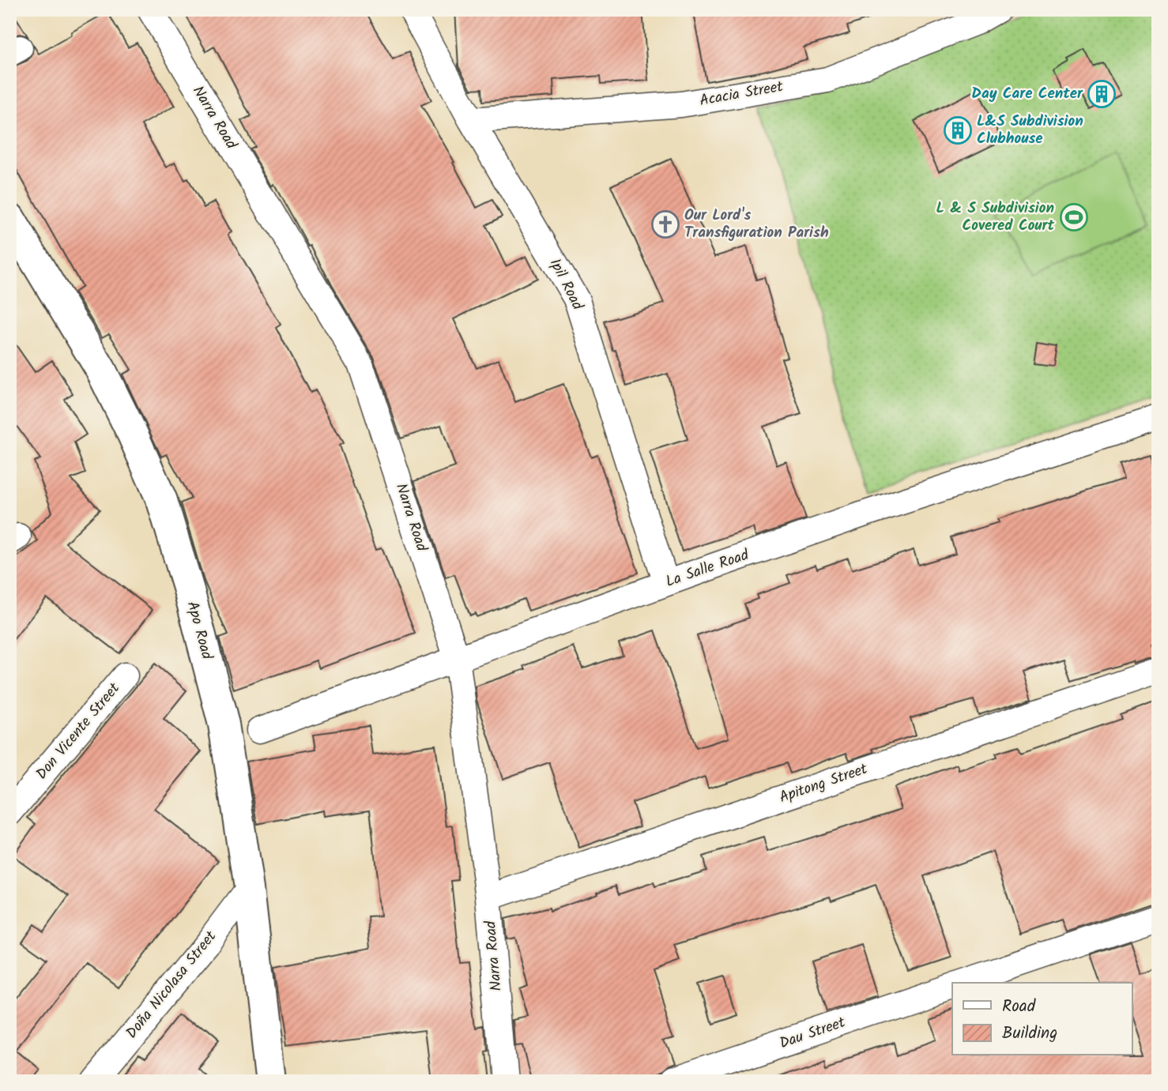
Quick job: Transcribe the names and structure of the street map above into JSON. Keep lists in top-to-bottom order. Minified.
{"streets":{"street":["Acacia Street","Narra Road","Ipil Road","La Salle Road","Apo Road","Don Vicente Street","Apitong Street","Doña Nicolasa Street","Dau Street"]},"crossings":[["Acacia Street","Ipil Road"],["Narra Road","La Salle Road"],["Narra Road","Apitong Street"],["Ipil Road","La Salle Road"],["Apo Road","Doña Nicolasa Street"]],"places":{"building":["Day Care Center","L&S Subdivision Clubhouse"],"sports":["L & S Subdivision Covered Court"],"church":["Our Lord's Transfiguration Parish"]},"legend":["Road","Building"]}
